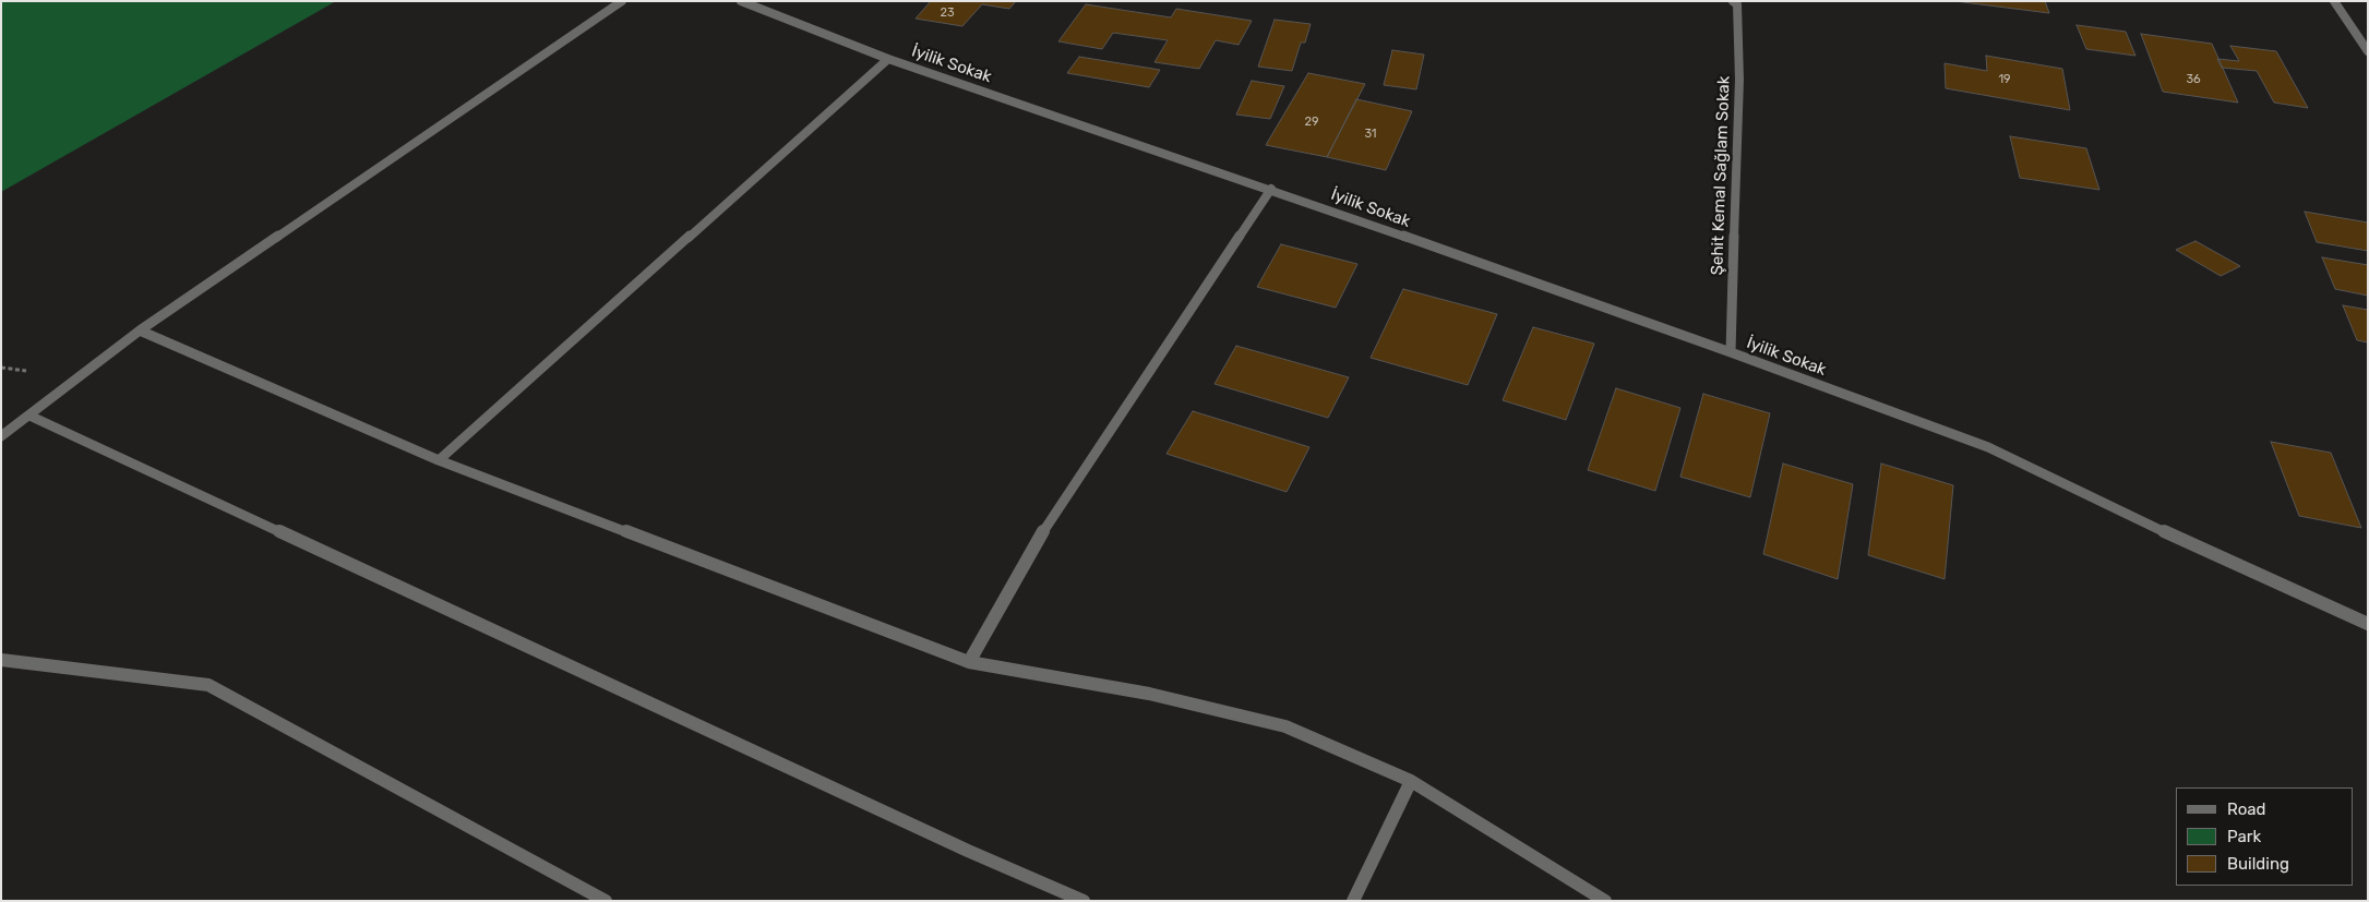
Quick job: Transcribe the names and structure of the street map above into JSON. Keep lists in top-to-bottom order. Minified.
{"streets":{"street":["İyilik Sokak","Şehit Kemal Sağlam Sokak"]},"crossings":[["İyilik Sokak","Şehit Kemal Sağlam Sokak"]],"house_numbers":["23","19","36","29","31"],"legend":["Road","Park","Building"]}
